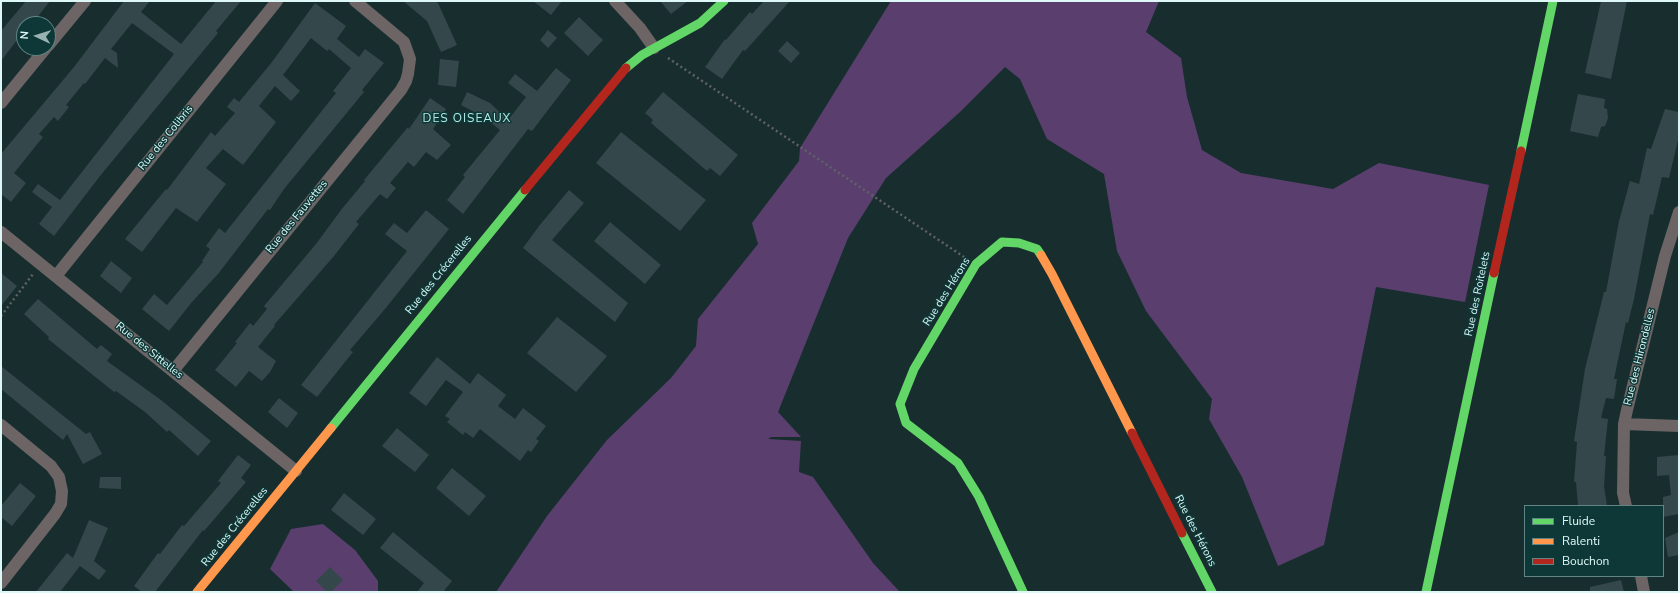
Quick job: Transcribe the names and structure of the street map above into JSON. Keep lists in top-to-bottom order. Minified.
{"streets":{"street":["Rue des Colibris","Rue des Fauvettes","Rue des Crécerelles","Rue des Hérons","Rue des Roitelets","Rue des Sittelles","Rue des Hirondelles"]},"crossings":[["Rue des Colibris","Rue des Sittelles"],["Rue des Fauvettes","Rue des Sittelles"],["Rue des Crécerelles","Rue des Sittelles"]],"districts":["DES OISEAUX"],"legend":["Fluide","Ralenti","Bouchon"],"north":"left"}
